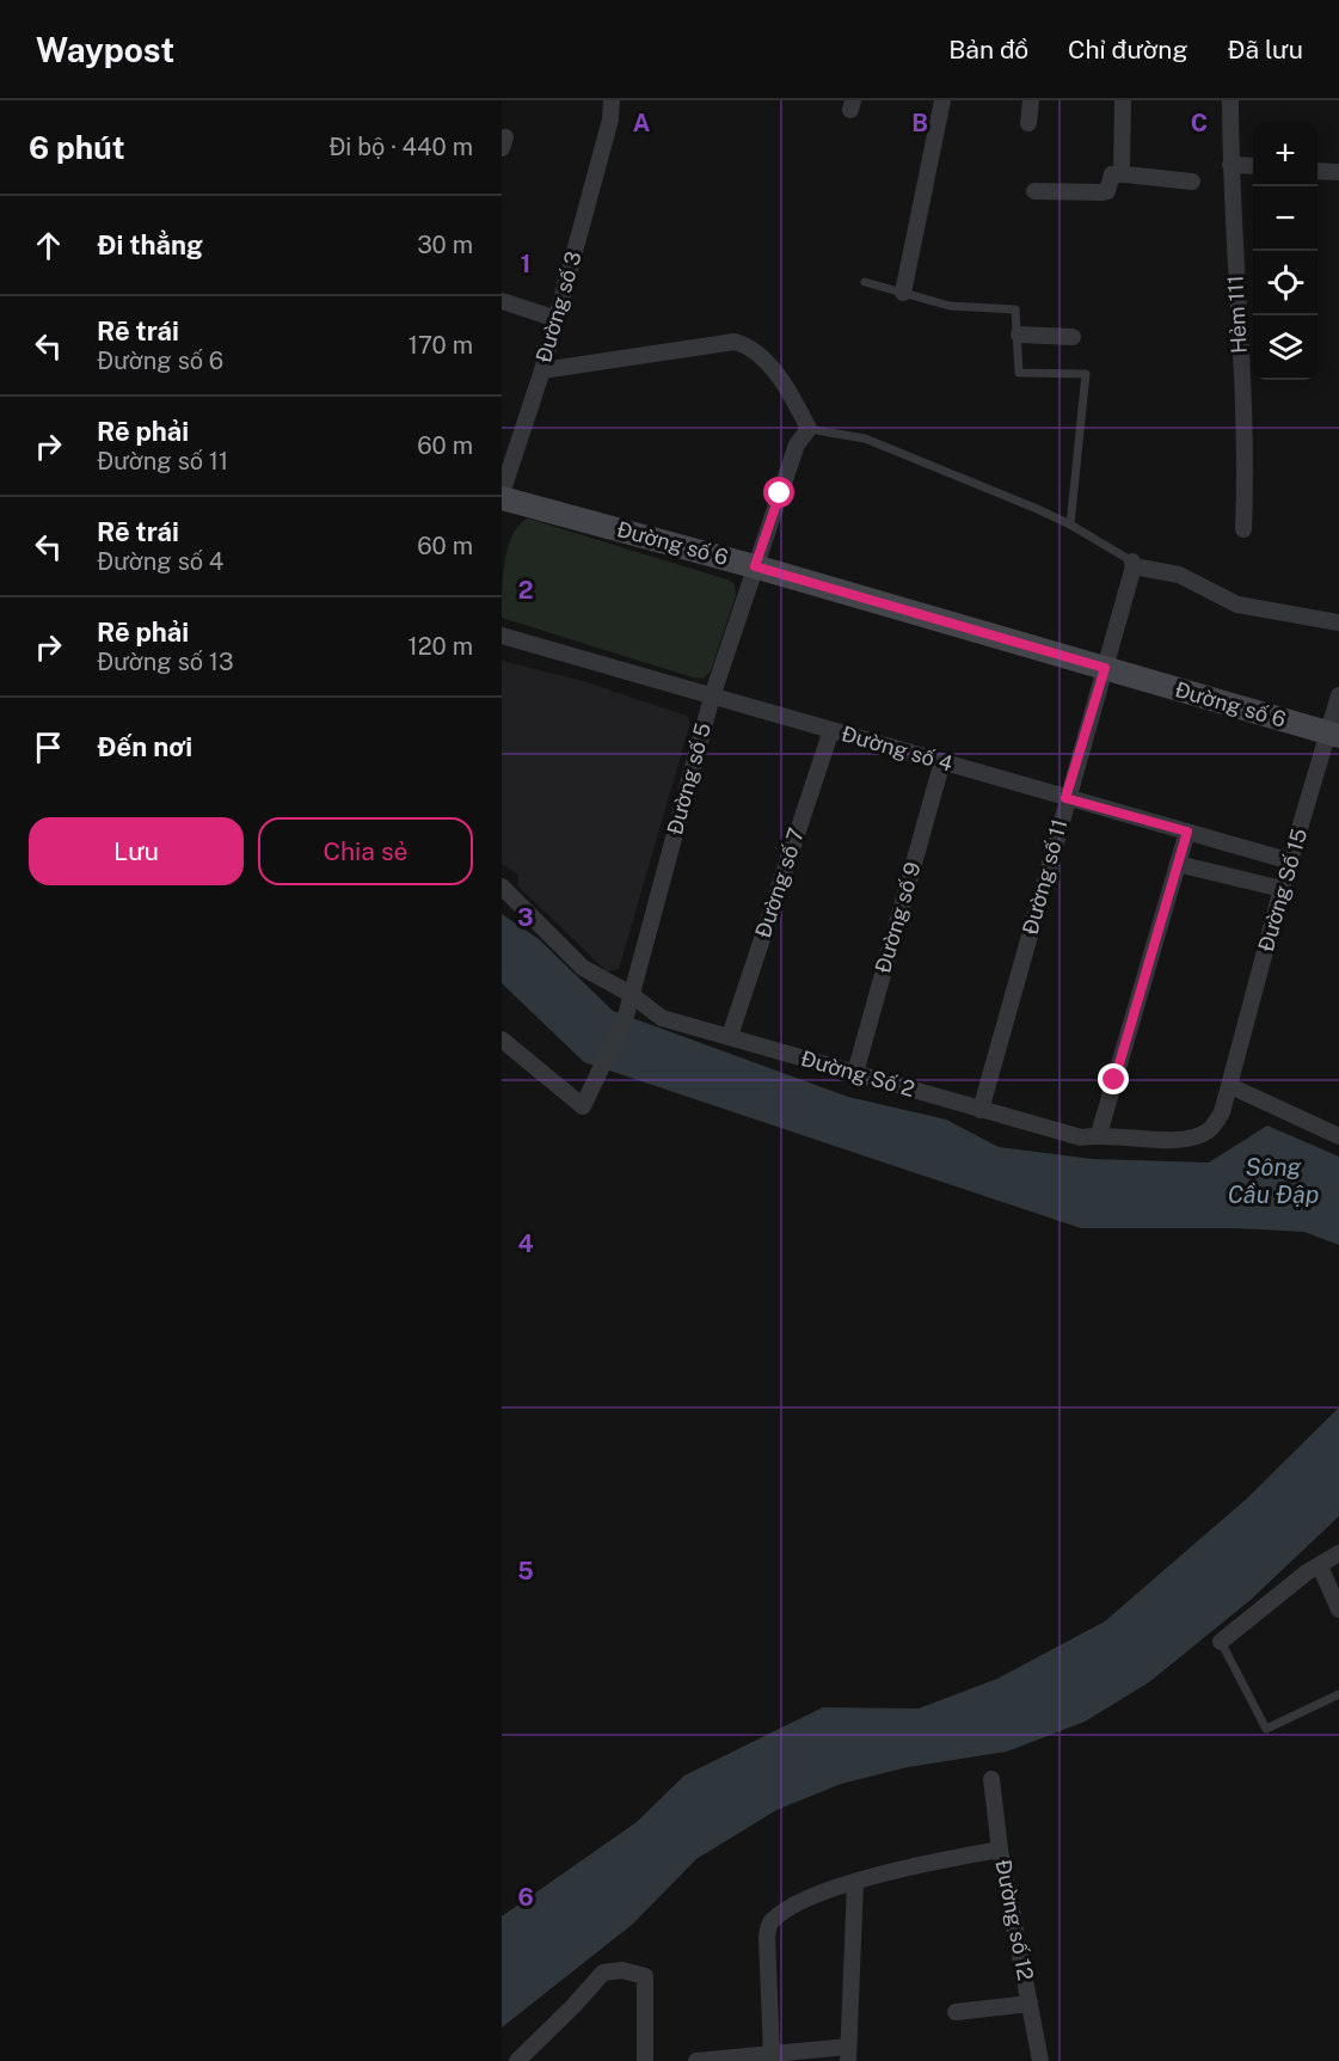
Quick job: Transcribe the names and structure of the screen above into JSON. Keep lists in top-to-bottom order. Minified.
{"streets":{"street":["Đường số 3","Hẻm 111","Đường số 6","Đường số 4","Đường số 5","Đường số 11","Đường số 7","Đường Số 15","Đường số 9","Đường Số 2","Đường số 12"]},"crossings":[["Đường số 3","Đường số 6"],["Đường số 6","Đường số 5"],["Đường số 6","Đường số 11"],["Đường số 6","Đường Số 15"],["Đường số 4","Đường số 5"],["Đường số 4","Đường số 11"],["Đường số 4","Đường số 7"],["Đường số 4","Đường Số 15"],["Đường số 4","Đường số 9"],["Đường số 5","Đường Số 2"],["Đường số 11","Đường Số 2"],["Đường số 7","Đường Số 2"],["Đường Số 15","Đường Số 2"],["Đường số 9","Đường Số 2"]],"water":["Sông Cầu Đập"],"page":{"header":"Waypost","nav":["Bản đồ","Chỉ đường","Đã lưu"],"heading":["6 phút","Đi bộ · 440 m"],"map_buttons":["+","−"],"list":[["Đi thẳng","30 m"],["Rẽ trái","Đường số 6","170 m"],["Rẽ phải","Đường số 11","60 m"],["Rẽ trái","Đường số 4","60 m"],["Rẽ phải","Đường số 13","120 m"],"Đến nơi"],"buttons":["Lưu","Chia sẻ"]},"grid":{"columns":["A","B","C"],"rows":["1","2","3","4","5","6"]}}
